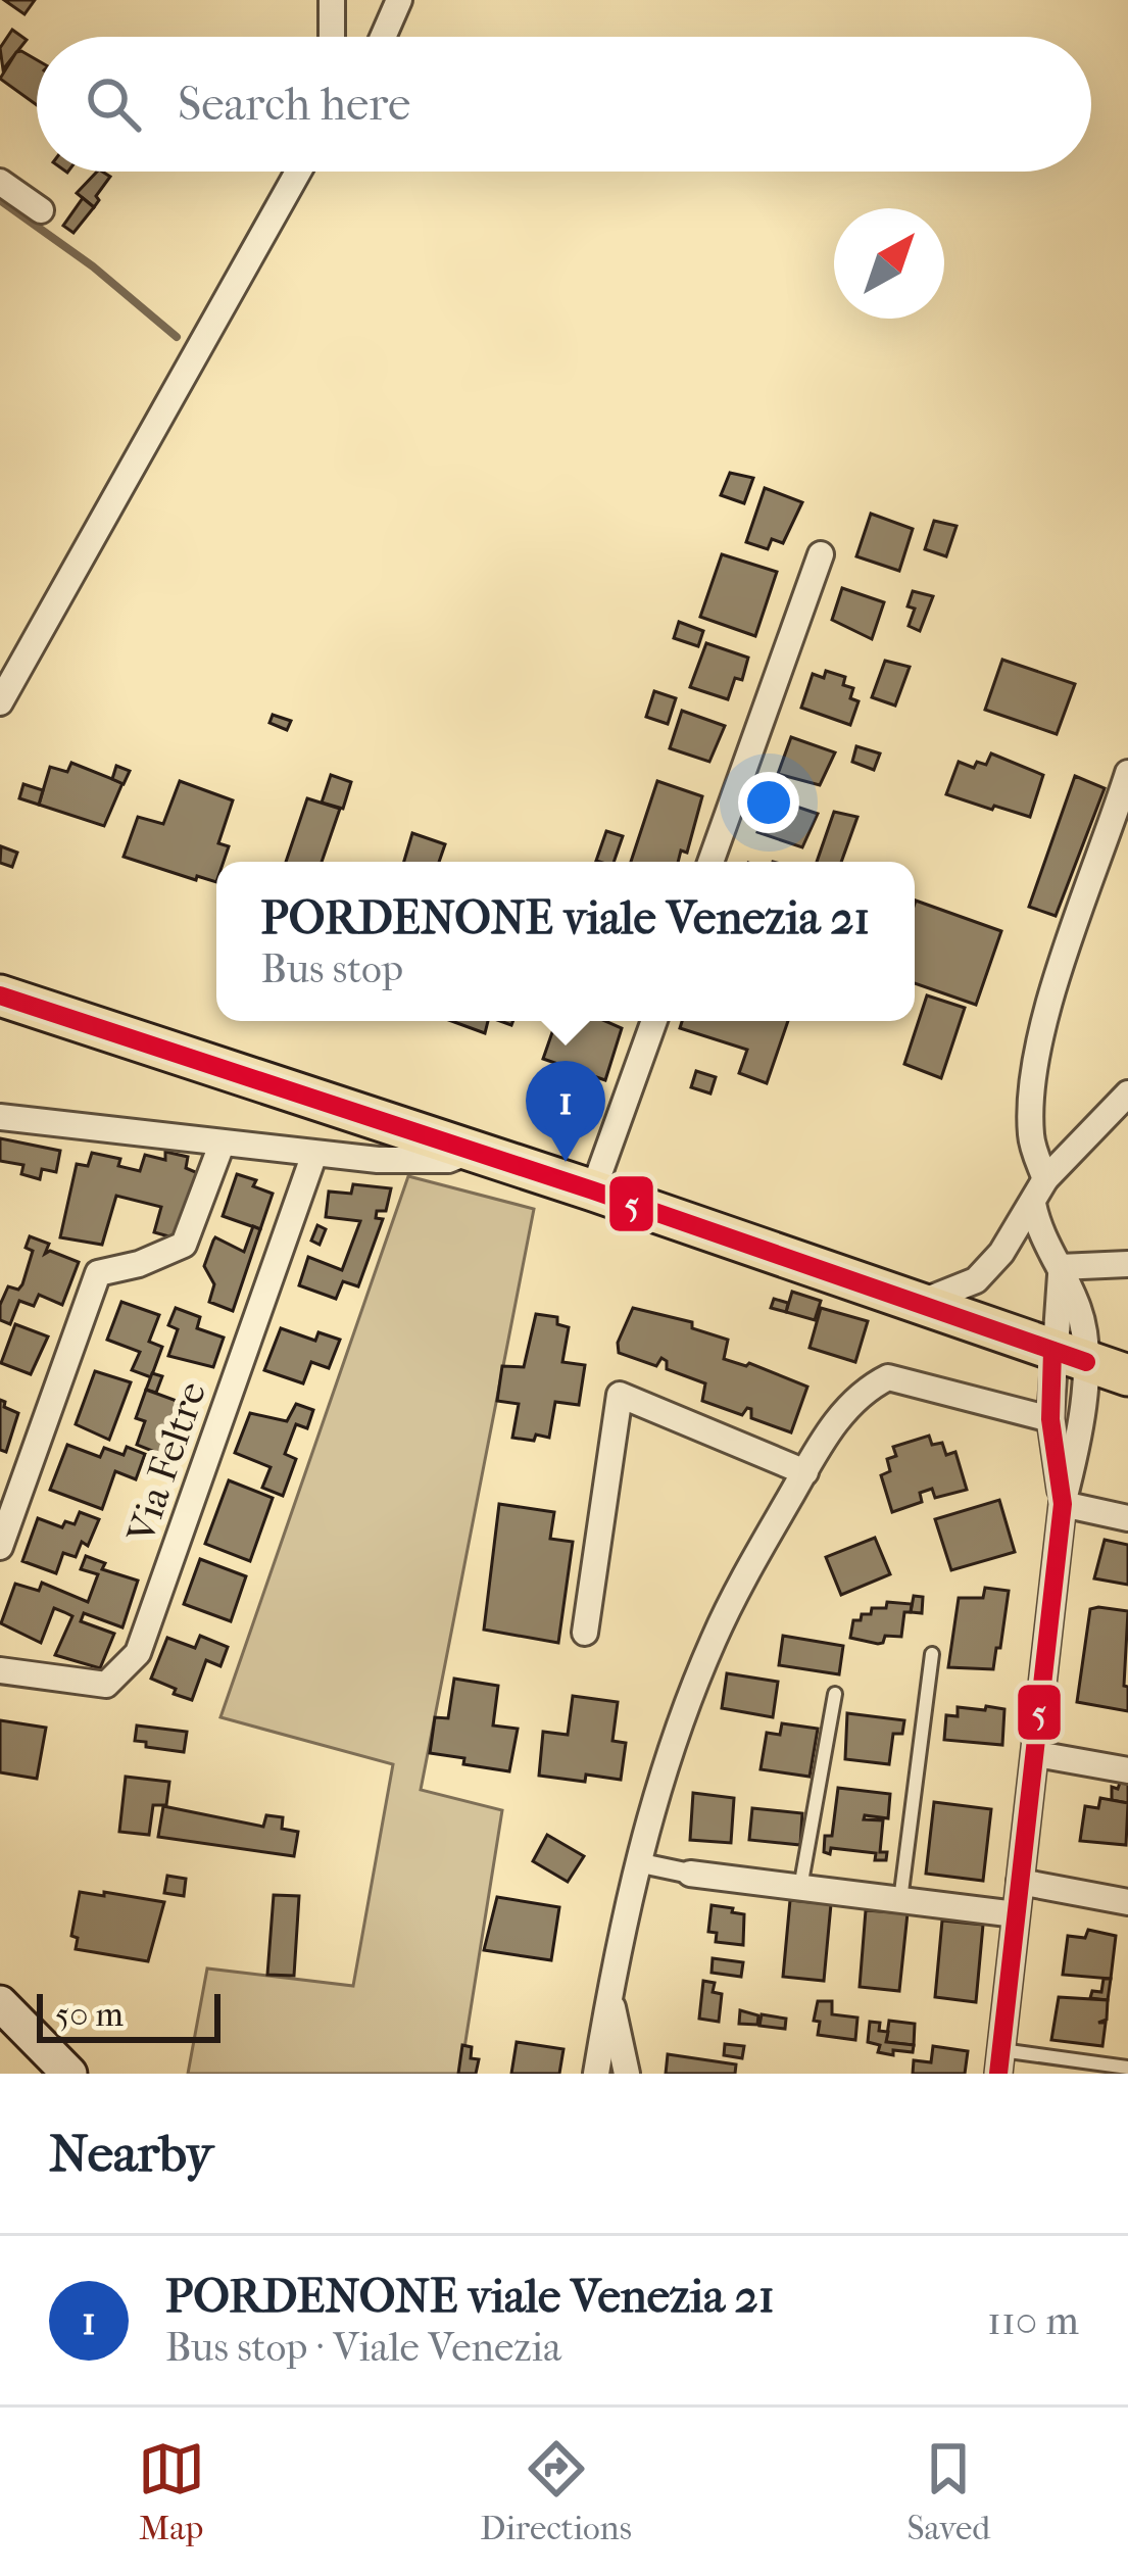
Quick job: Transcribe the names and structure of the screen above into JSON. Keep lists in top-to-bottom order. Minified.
{"streets":{"street":["Via Feltre"]},"lines":["transit line 5"],"scale_bar":"50 m","north":"top right","page":{"search":"Search here","popup":["PORDENONE viale Venezia 21","Bus stop"],"pins":"1","scale":"50 m","heading":"Nearby","list":[{"mark":"1","name":"PORDENONE viale Venezia 21","note":"Bus stop · Viale Venezia","value":"110 m"}],"nav":["Map","Directions","Saved"]}}
